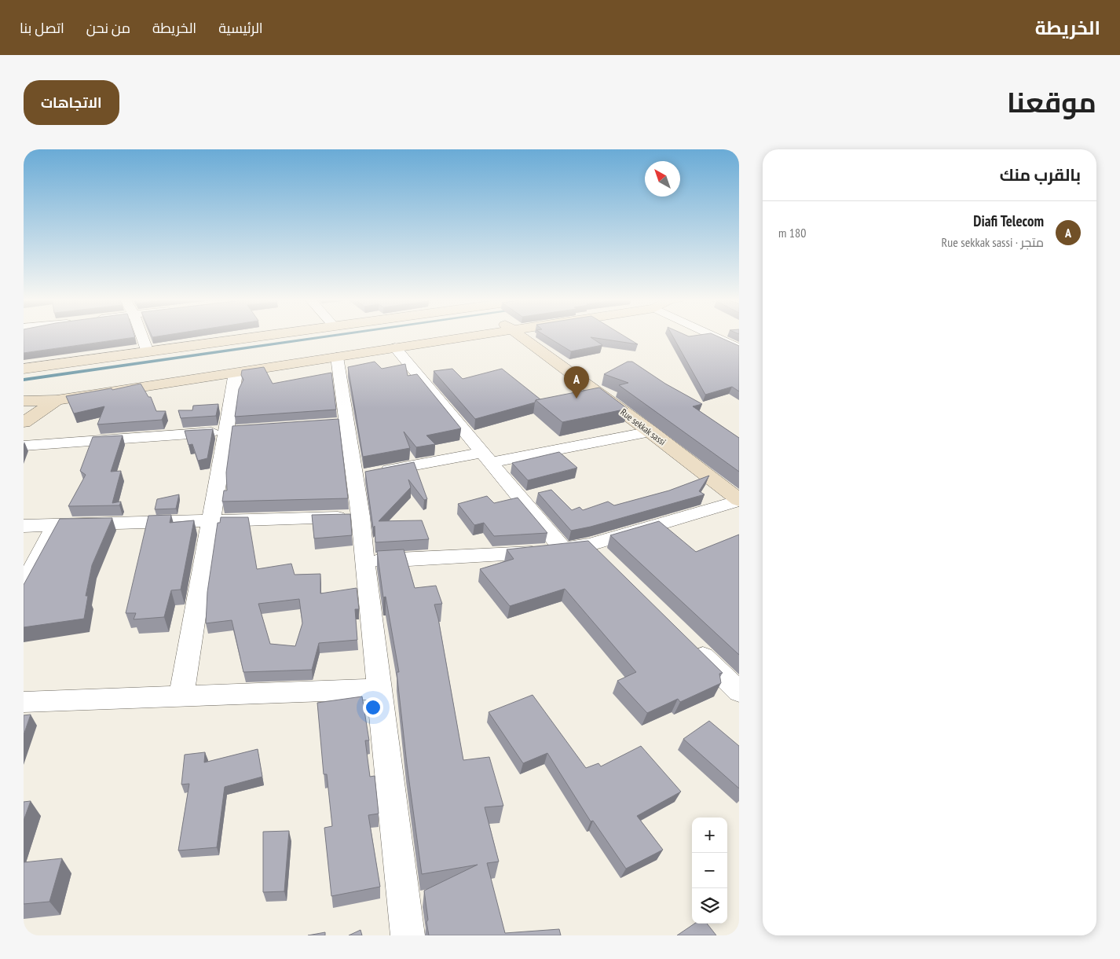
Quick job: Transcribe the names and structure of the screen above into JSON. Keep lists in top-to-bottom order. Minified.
{"streets":{"street":["Rue sekkak sassi"]},"north":"top left","page":{"header":"الخريطة","nav":["الرئيسية","الخريطة","من نحن","اتصل بنا"],"title":"موقعنا","buttons":"الاتجاهات","heading":"بالقرب منك","list":[{"mark":"A","name":"Diafi Telecom","note":"متجر · Rue sekkak sassi","value":"180 m"}],"pins":"A","map_buttons":["+","−"]}}
